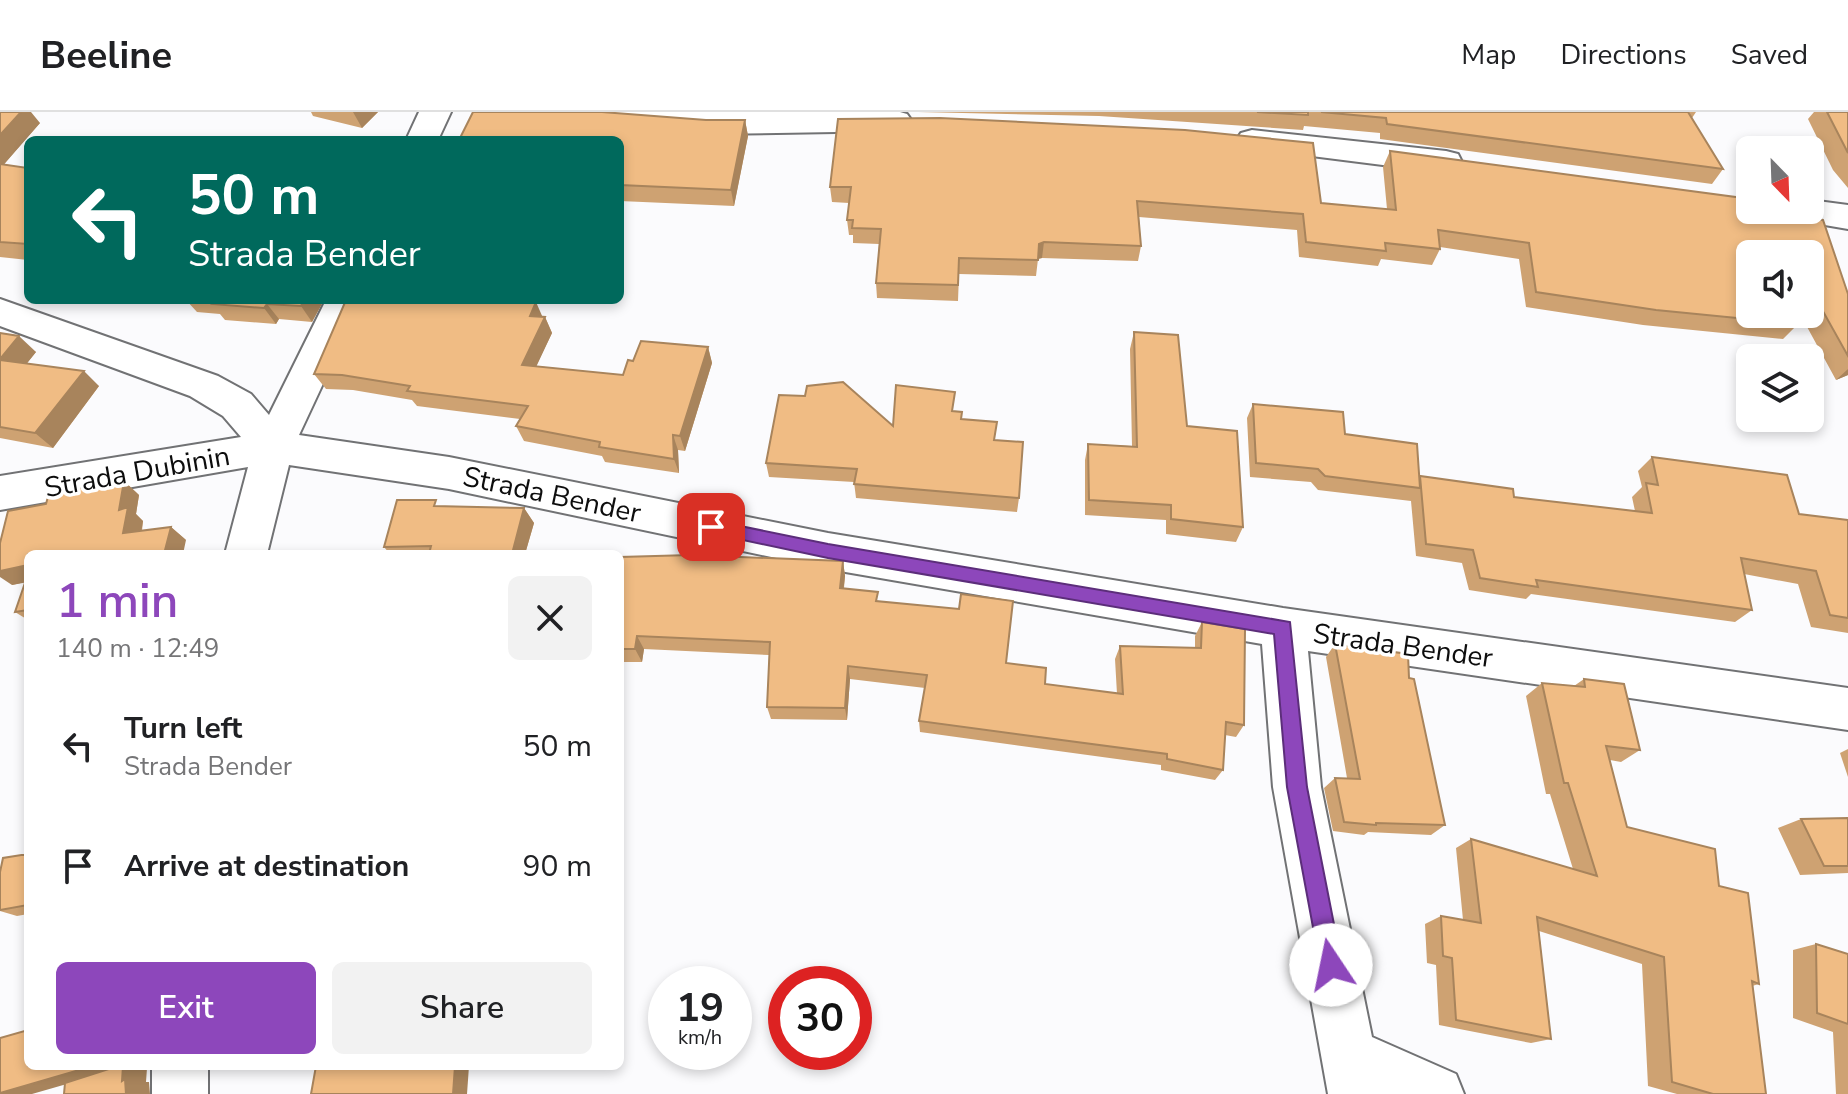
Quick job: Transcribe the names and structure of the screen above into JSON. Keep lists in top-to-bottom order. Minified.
{"streets":{"street":["Strada Dubinin","Strada Bender"]},"crossings":[["Strada Dubinin","Strada Bender"]],"north":"bottom right","page":{"header":"Beeline","nav":["Map","Directions","Saved"],"turn":["50 m","Strada Bender"],"heading":["1 min","140 m · 12:49"],"list":[{"name":"Turn left","note":"Strada Bender","value":"50 m"},{"name":"Arrive at destination","value":"90 m"}],"buttons":["Exit","Share"],"speed":"19 km/h","limit":"30"}}
